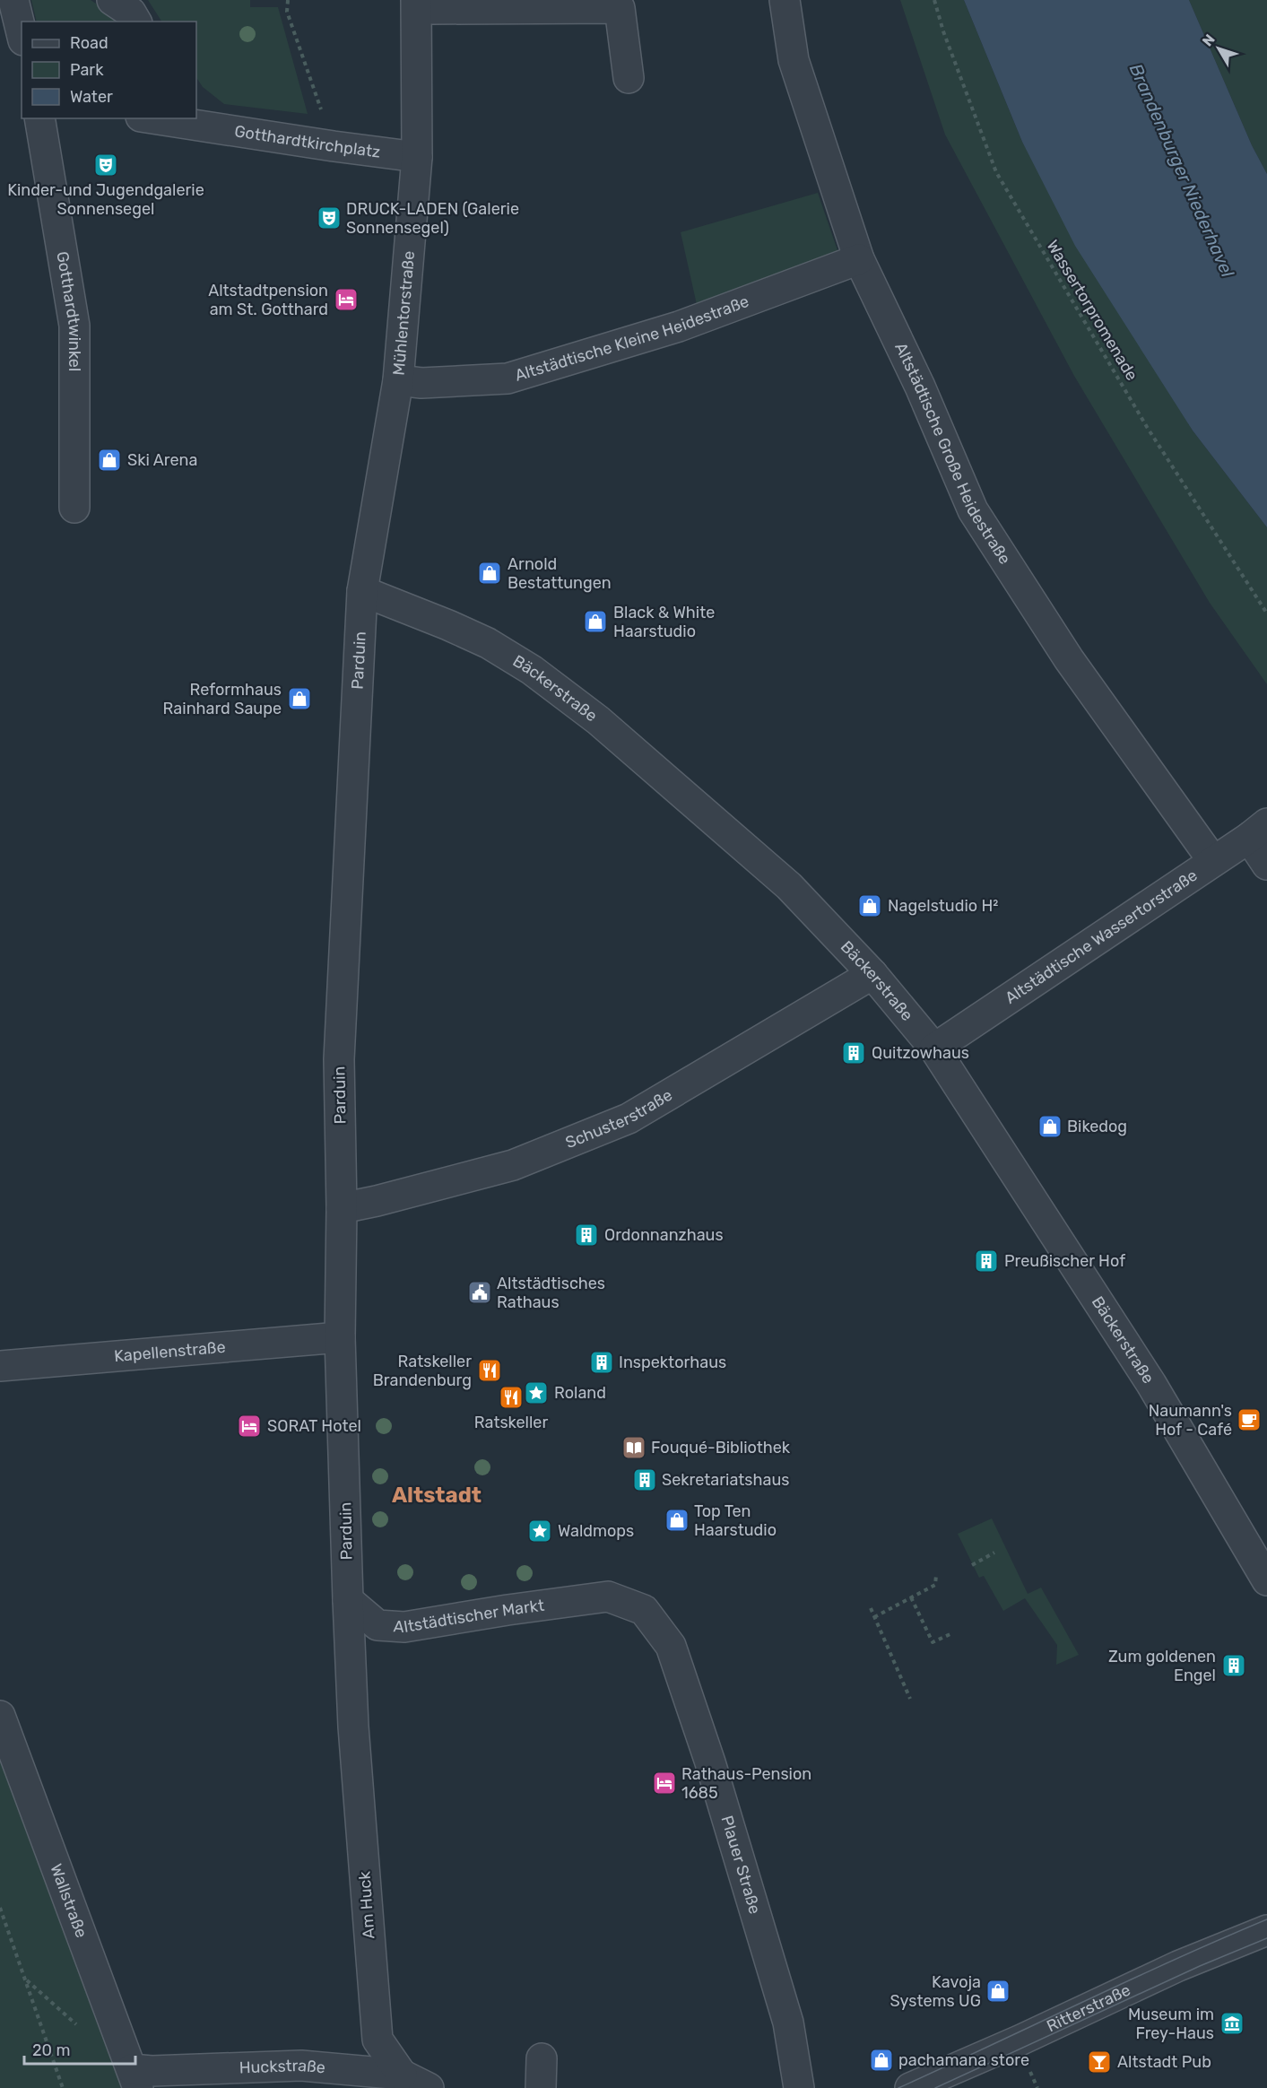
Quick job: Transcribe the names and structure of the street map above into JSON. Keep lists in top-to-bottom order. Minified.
{"streets":{"street":["Gotthardtkirchplatz","Gotthardtwinkel","Mühlentorstraße","Altstädtische Kleine Heidestraße","Altstädtische Große Heidestraße","Parduin","Bäckerstraße","Altstädtische Wassertorstraße","Schusterstraße","Kapellenstraße","Altstädtischer Markt","Plauer Straße","Wallstraße","Am Huck","Ritterstraße","Huckstraße"],"path":["Wassertorpromenade"]},"crossings":[["Gotthardtkirchplatz","Mühlentorstraße"],["Mühlentorstraße","Altstädtische Kleine Heidestraße"],["Mühlentorstraße","Parduin"],["Mühlentorstraße","Bäckerstraße"],["Altstädtische Kleine Heidestraße","Altstädtische Große Heidestraße"],["Altstädtische Große Heidestraße","Altstädtische Wassertorstraße"],["Parduin","Bäckerstraße"],["Parduin","Schusterstraße"],["Parduin","Kapellenstraße"],["Parduin","Altstädtischer Markt"],["Parduin","Am Huck"],["Bäckerstraße","Altstädtische Wassertorstraße"],["Bäckerstraße","Schusterstraße"],["Altstädtischer Markt","Plauer Straße"],["Altstädtischer Markt","Am Huck"],["Wallstraße","Huckstraße"],["Am Huck","Huckstraße"]],"districts":["Altstadt"],"water":["Brandenburger Niederhavel"],"places":{"theatre":["Kinder-und Jugendgalerie Sonnensegel","DRUCK-LADEN (Galerie Sonnensegel)"],"hotel":["Altstadtpension am St. Gotthard","SORAT Hotel","Rathaus-Pension 1685"],"shop":["Ski Arena","Arnold Bestattungen","Black & White Haarstudio","Reformhaus Rainhard Saupe","Nagelstudio H²","Bikedog","Top Ten Haarstudio","Kavoja Systems UG","pachamana store"],"building":["Quitzowhaus","Ordonnanzhaus","Preußischer Hof","Inspektorhaus","Sekretariatshaus","Zum goldenen Engel"],"public building":["Altstädtisches Rathaus"],"restaurant":["Ratskeller Brandenburg","Ratskeller"],"place":["Roland","Waldmops"],"cafe":["Naumann's Hof - Café"],"library":["Fouqué-Bibliothek"],"museum":["Museum im Frey-Haus"],"bar":["Altstadt Pub"]},"legend":["Road","Park","Water"],"scale_bar":"20 m","north":"top left"}
